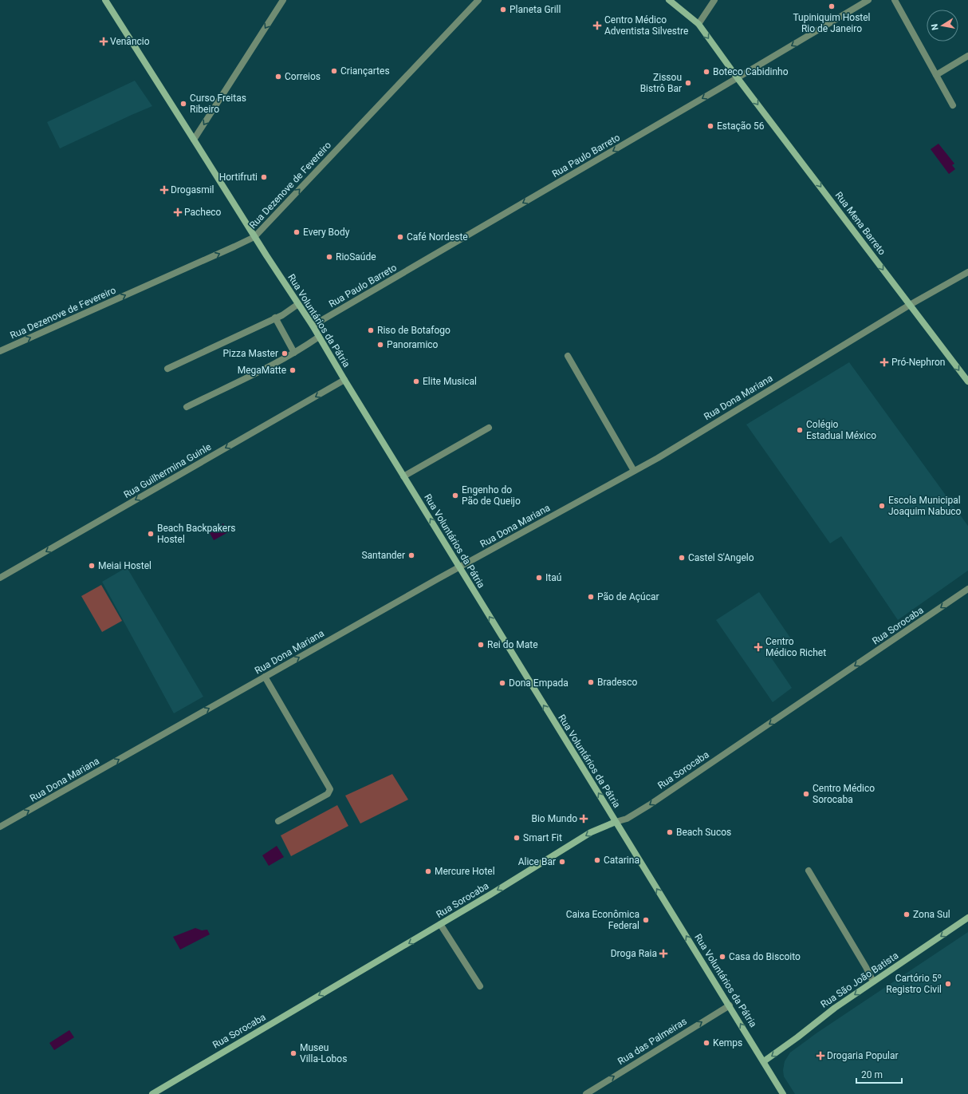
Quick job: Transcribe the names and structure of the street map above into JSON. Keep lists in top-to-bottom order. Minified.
{"streets":{"main road":["Rua Mena Barreto","Rua Voluntários da Pátria","Rua Sorocaba","Rua São João Batista"],"street":["Rua Paulo Barreto","Rua Dezenove de Fevereiro","Rua Dona Mariana","Rua Guilhermina Guinle","Rua das Palmeiras"]},"crossings":[["Rua Paulo Barreto","Rua Mena Barreto"],["Rua Paulo Barreto","Rua Voluntários da Pátria"],["Rua Dezenove de Fevereiro","Rua Voluntários da Pátria"],["Rua Mena Barreto","Rua Dona Mariana"],["Rua Voluntários da Pátria","Rua Dona Mariana"],["Rua Voluntários da Pátria","Rua Guilhermina Guinle"],["Rua Voluntários da Pátria","Rua Sorocaba"],["Rua Voluntários da Pátria","Rua São João Batista"],["Rua Voluntários da Pátria","Rua das Palmeiras"]],"one_way":["Rua Paulo Barreto","Rua Dezenove de Fevereiro","Rua Mena Barreto","Rua Voluntários da Pátria","Rua Dona Mariana","Rua Sorocaba","Rua São João Batista","Rua das Palmeiras"],"places":{"other":["Tupiniquim Hostel Rio de Janeiro","Planeta Grill","Criançartes","Boteco Cabidinho","Correios","Zissou Bistrô Bar","Curso Freitas Ribeiro","Estação 56","Hortifruti","Every Body","Café Nordeste","RioSaúde","Riso de Botafogo","Panoramico","Pizza Master","MegaMatte","Elite Musical","Colégio Estadual México","Engenho do Pão de Queijo","Escola Municipal Joaquim Nabuco","Beach Backpakers Hostel","Santander","Castel S'Angelo","Meiai Hostel","Itaú","Pão de Açúcar","Rei do Mate","Bradesco","Dona Empada","Centro Médico Sorocaba","Beach Sucos","Smart Fit","Catarina","Alice Bar","Mercure Hotel","Zona Sul","Caixa Econômica Federal","Casa do Biscoito","Cartório 5º Registro Civil","Kemps","Museu Villa-Lobos"],"health":["Centro Médico Adventista Silvestre","Venâncio","Drogasmil","Pacheco","Pró-Nephron","Centro Médico Richet","Bio Mundo","Droga Raia","Drogaria Popular"]},"scale_bar":"20 m","north":"left"}
